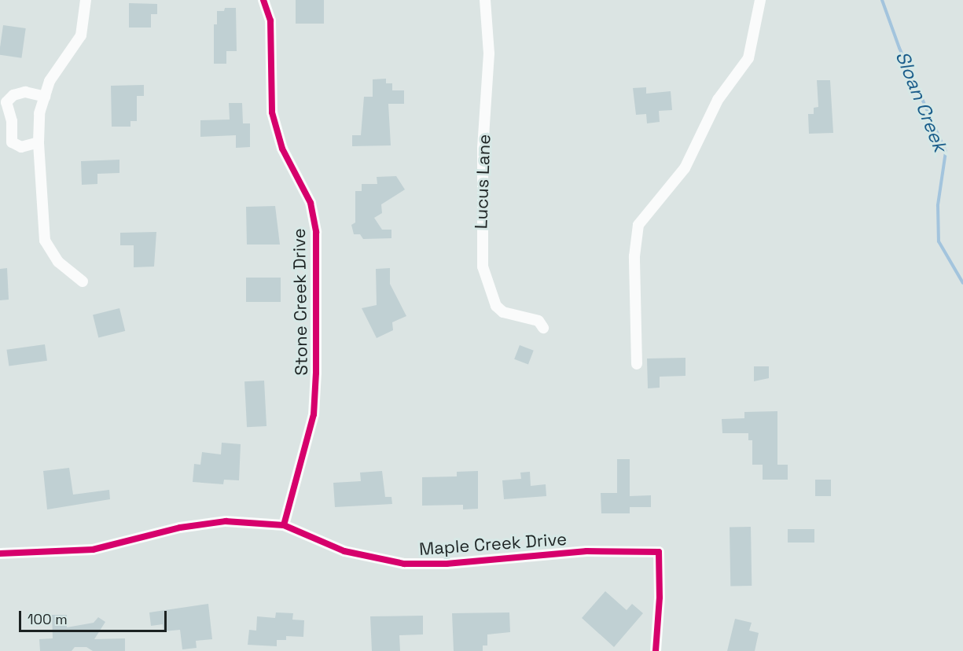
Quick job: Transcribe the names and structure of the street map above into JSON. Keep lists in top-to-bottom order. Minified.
{"streets":{"street":["Lucus Lane","Stone Creek Drive","Maple Creek Drive"]},"crossings":[["Stone Creek Drive","Maple Creek Drive"]],"water":["Sloan Creek"],"scale_bar":"100 m"}
